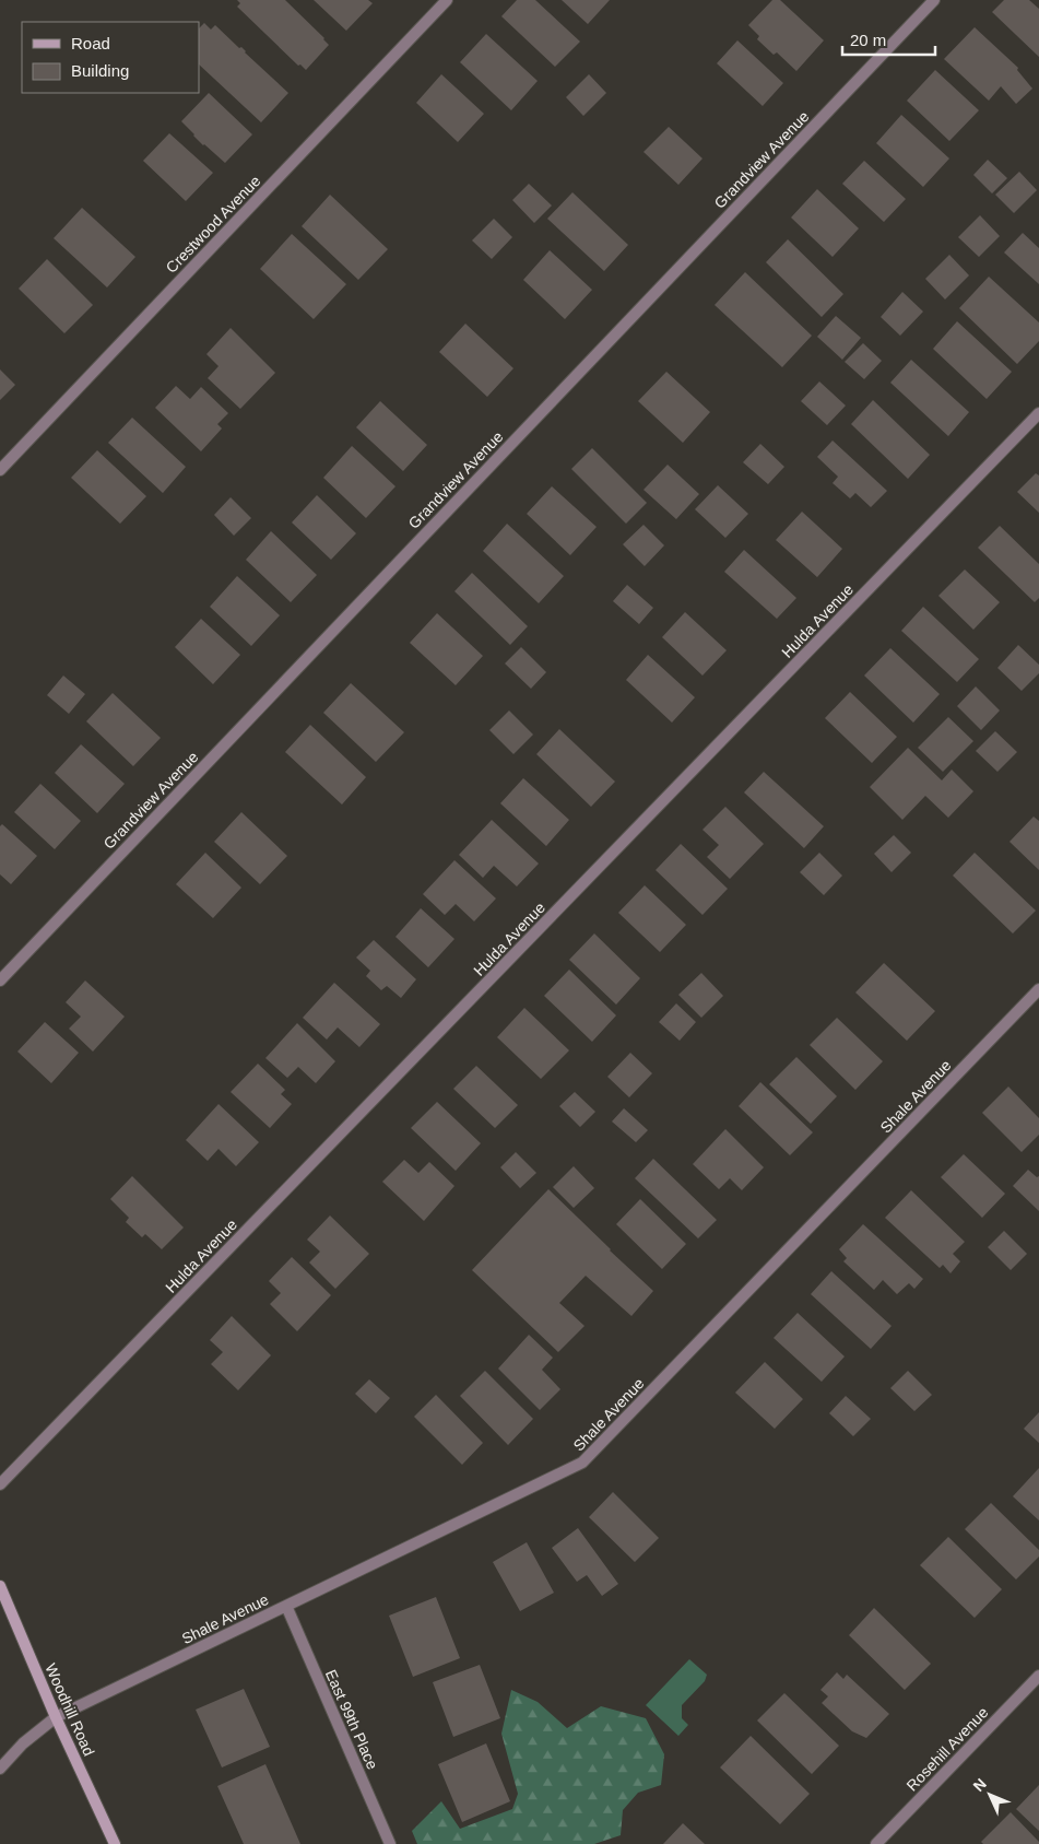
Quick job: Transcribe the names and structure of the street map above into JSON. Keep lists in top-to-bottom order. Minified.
{"streets":{"street":["Grandview Avenue","Crestwood Avenue","Hulda Avenue","Shale Avenue","Woodhill Road","East 99th Place","Rosehill Avenue"]},"crossings":[["Shale Avenue","Woodhill Road"],["Shale Avenue","East 99th Place"]],"legend":["Road","Building"],"scale_bar":"20 m","north":"top left"}
